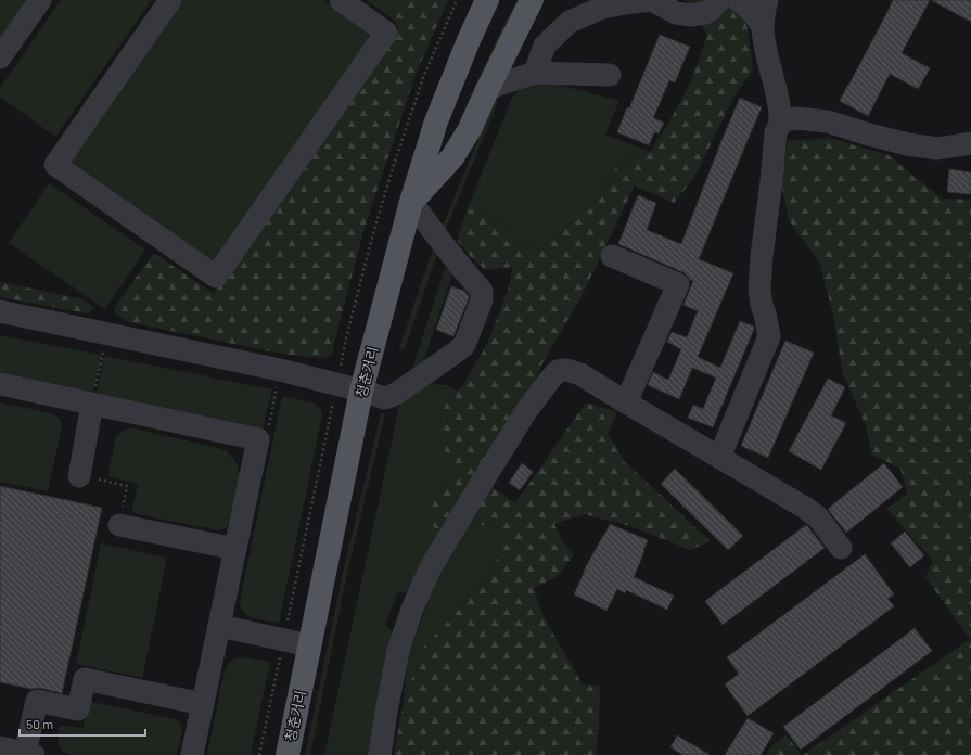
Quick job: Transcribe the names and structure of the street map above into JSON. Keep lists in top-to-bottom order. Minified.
{"streets":{"main road":["청춘거리"]},"scale_bar":"50 m"}
